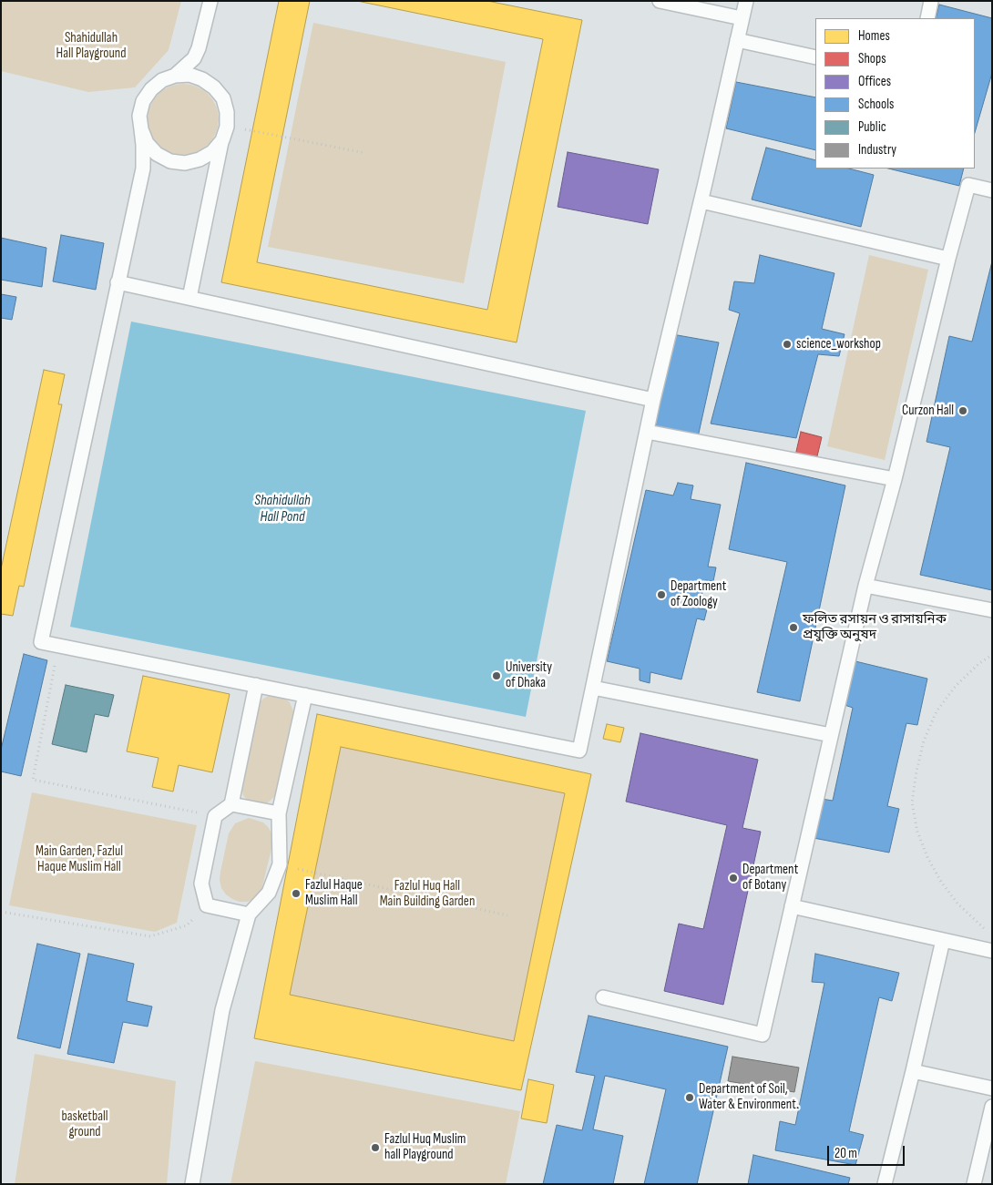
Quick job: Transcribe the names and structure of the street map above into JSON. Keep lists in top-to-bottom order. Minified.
{"water":["Shahidullah Hall Pond"],"parks":["Shahidullah Hall Playground","Main Garden, Fazlul Haque Muslim Hall","Fazlul Huq Hall Main Building Garden","basketball ground"],"places":["science_workshop","Curzon Hall","Department of Zoology","ফলিত রসায়ন ও রাসায়নিক প্রযুক্তি অনুষদ","University of Dhaka","Department of Botany","Fazlul Haque Muslim Hall","Department of Soil, Water & Environment.","Fazlul Huq Muslim hall Playground"],"legend":["Homes","Shops","Offices","Schools","Public","Industry"],"scale_bar":"20 m"}
